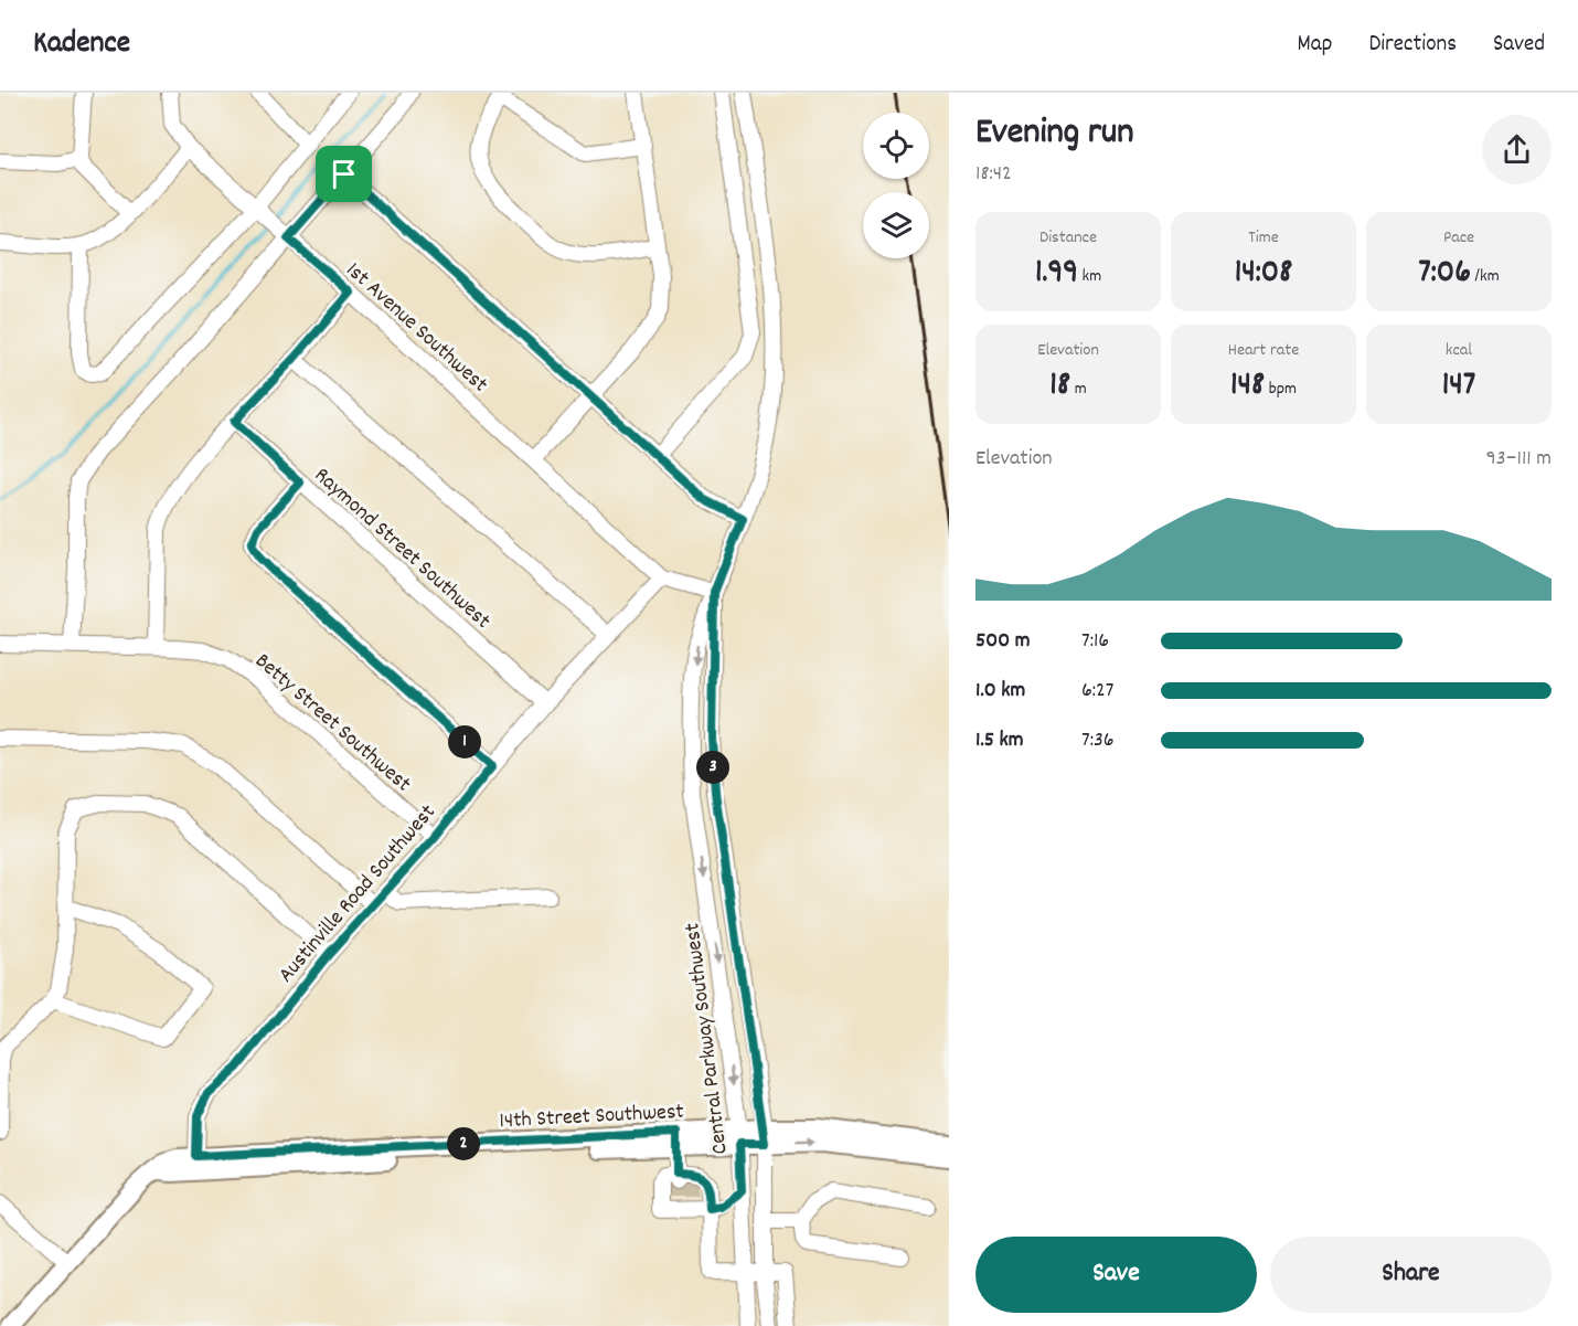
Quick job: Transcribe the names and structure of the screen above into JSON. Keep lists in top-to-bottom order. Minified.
{"streets":{"main road":["14th Street Southwest"],"street":["1st Avenue Southwest","Raymond Street Southwest","Betty Street Southwest","Austinville Road Southwest","Central Parkway Southwest"]},"crossings":[["1st Avenue Southwest","Austinville Road Southwest"],["Raymond Street Southwest","Austinville Road Southwest"],["Betty Street Southwest","Austinville Road Southwest"],["Austinville Road Southwest","14th Street Southwest"],["Central Parkway Southwest","14th Street Southwest"]],"page":{"header":"Kadence","nav":["Map","Directions","Saved"],"heading":["Evening run","18:42"],"stats":[["Distance","1.99 km"],["Time","14:08"],["Pace","7:06 /km"],["Elevation","18 m"],["Heart rate","148 bpm"],["kcal","147"]],"chart":["Elevation","93–111 m"],"list":[{"name":"500 m","note":"7:16"},{"name":"1.0 km","note":"6:27"},{"name":"1.5 km","note":"7:36"}],"pins":["1","3","2"],"buttons":["Save","Share"]}}
